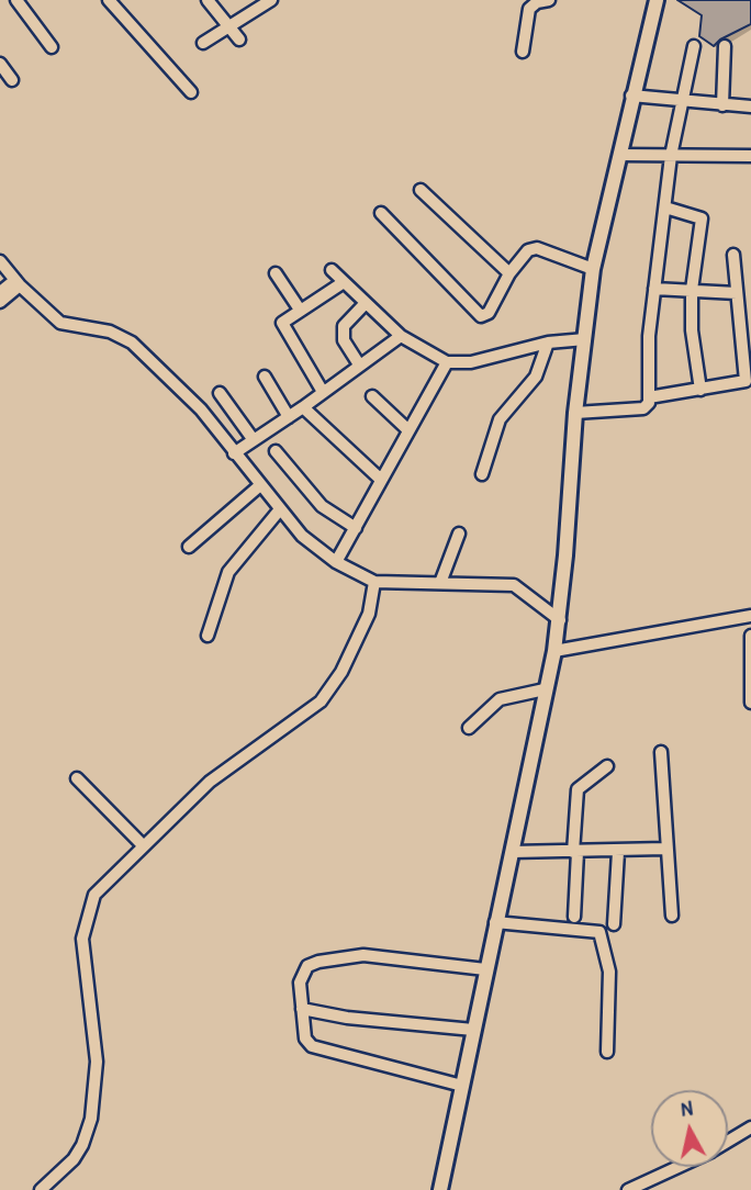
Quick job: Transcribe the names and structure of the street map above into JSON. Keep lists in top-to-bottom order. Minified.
{"north":"top"}
